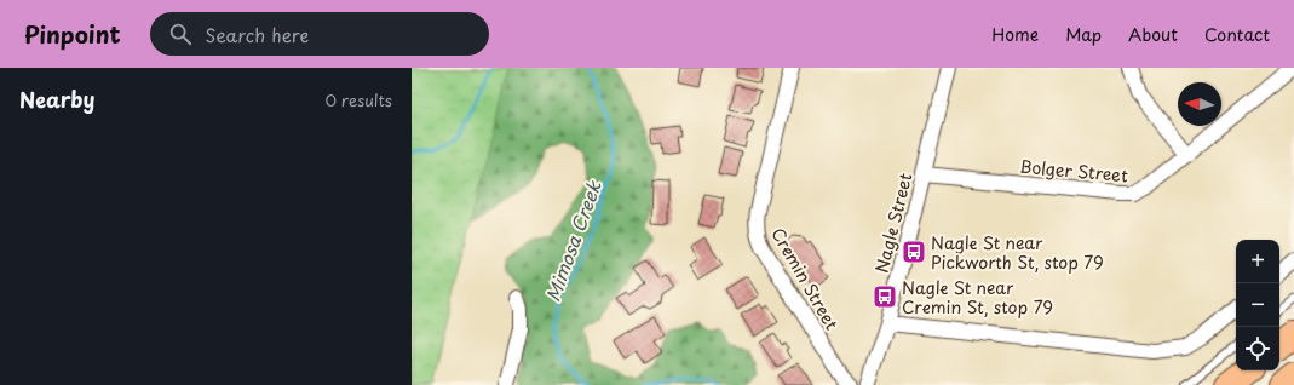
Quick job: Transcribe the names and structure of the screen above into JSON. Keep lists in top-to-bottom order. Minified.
{"streets":{"street":["Bolger Street","Nagle Street","Cremin Street"]},"crossings":[["Bolger Street","Nagle Street"]],"water":["Mimosa Creek"],"places":{"bus stop":["Nagle St near Pickworth St, stop 79","Nagle St near Cremin St, stop 79"]},"north":"left","page":{"header":"Pinpoint","search":"Search here","nav":["Home","Map","About","Contact"],"heading":["Nearby","0 results"],"map_buttons":["+","−"]}}
